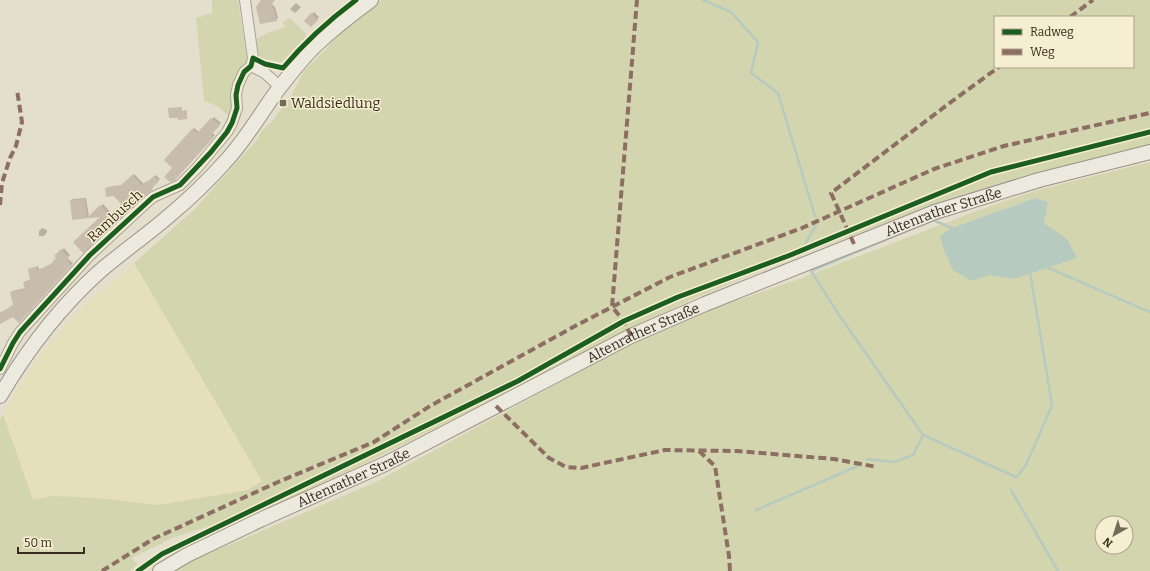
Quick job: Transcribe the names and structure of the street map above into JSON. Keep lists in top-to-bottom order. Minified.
{"streets":{"street":["Altenrather Straße","Rambusch"]},"places":{"transit":["Waldsiedlung"]},"legend":["Radweg","Weg"],"scale_bar":"50 m","north":"bottom left"}
